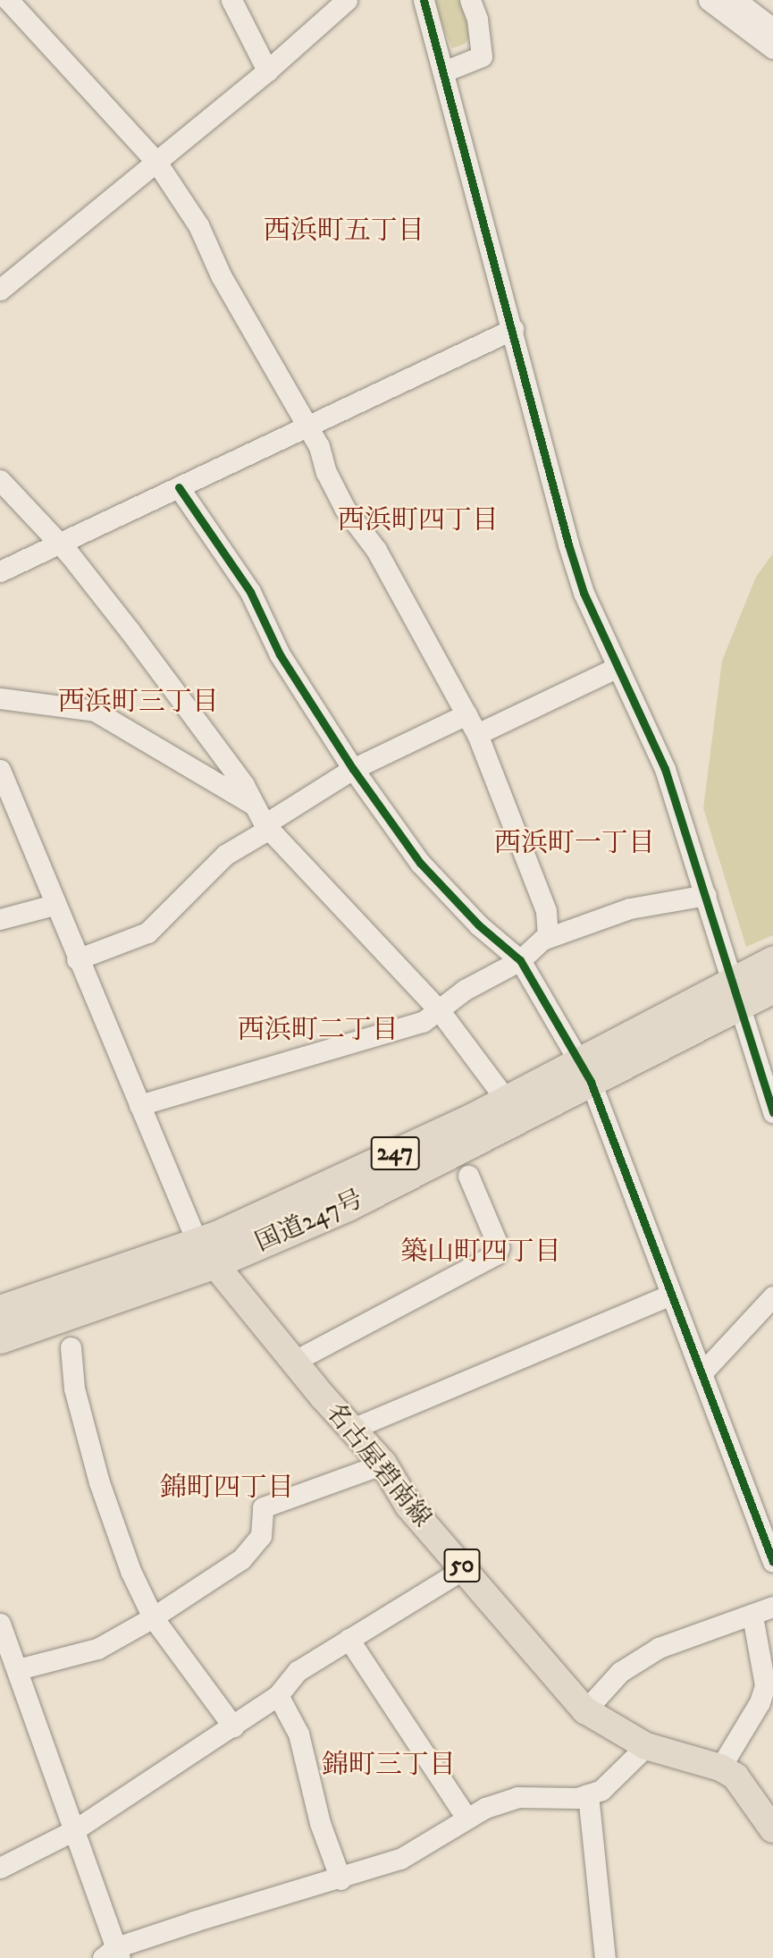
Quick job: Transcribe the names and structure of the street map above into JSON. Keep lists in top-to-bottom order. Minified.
{"streets":{"highway":["247","国道247号"],"main road":["名古屋碧南線","50"]},"crossings":[["国道247号","名古屋碧南線"]],"districts":["西浜町五丁目","西浜町四丁目","西浜町三丁目","西浜町一丁目","西浜町二丁目","築山町四丁目","錦町四丁目","錦町三丁目"]}
